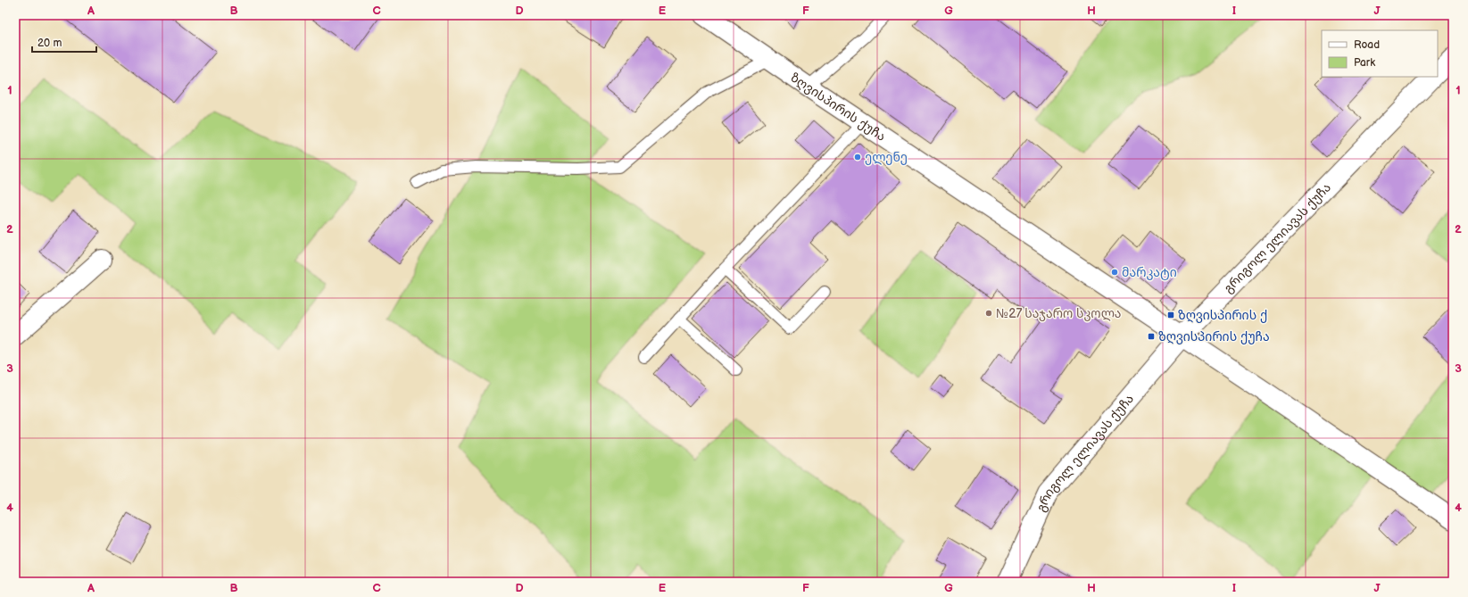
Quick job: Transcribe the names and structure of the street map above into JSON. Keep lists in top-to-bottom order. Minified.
{"streets":{"street":["ზღვისპირის ქუჩა","გრიგოლ ელიავას ქუჩა"]},"crossings":[["ზღვისპირის ქუჩა","გრიგოლ ელიავას ქუჩა"]],"places":{"other":["ელენე","მარკატი","№27 საჯარო სკოლა"],"transit":["ზღვისპირის ქ","ზღვისპირის ქუჩა"]},"legend":["Road","Park"],"scale_bar":"20 m","grid":{"columns":["A","B","C","D","E","F","G","H","I","J"],"rows":["1","2","3","4"]}}
